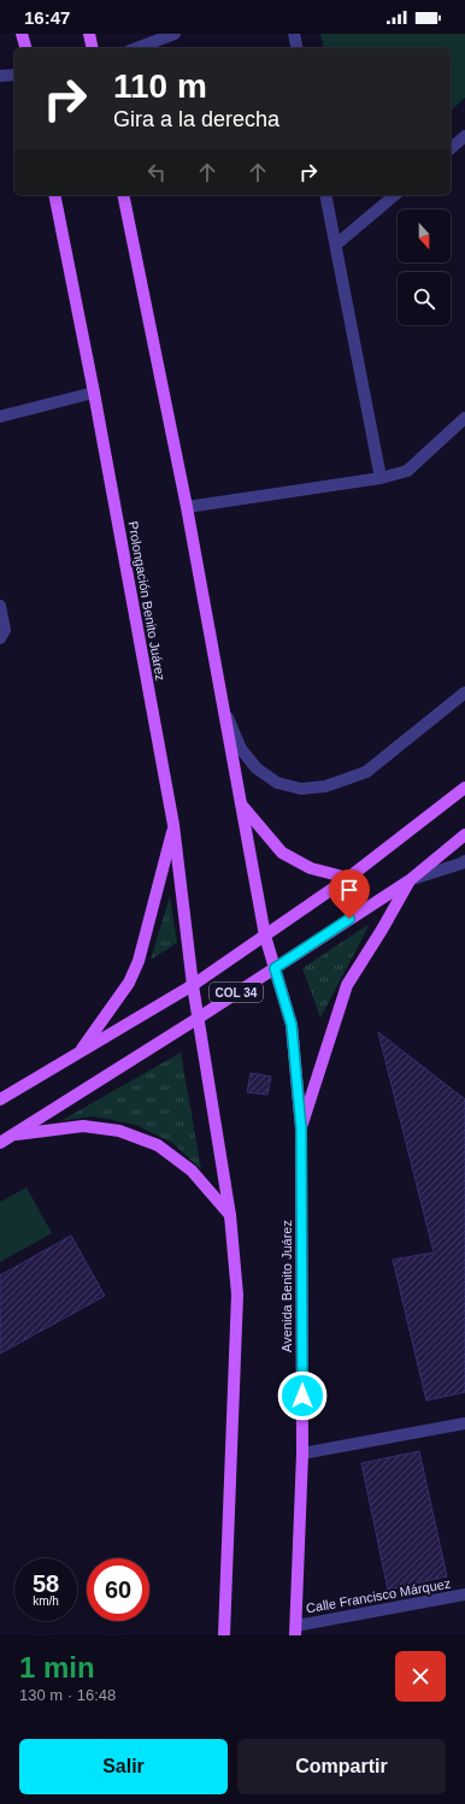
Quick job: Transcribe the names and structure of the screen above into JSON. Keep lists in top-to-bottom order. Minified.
{"streets":{"main road":["Prolongación Benito Juárez","COL 34","Avenida Benito Juárez"],"street":["Calle Francisco Márquez"]},"crossings":[["Prolongación Benito Juárez","COL 34"],["COL 34","Avenida Benito Juárez"],["Avenida Benito Juárez","Calle Francisco Márquez"]],"north":"bottom","page":{"status":"16:47","turn":["110 m","Gira a la derecha"],"speed":"58 km/h","limit":"60","heading":["1 min","130 m · 16:48"],"buttons":["Salir","Compartir"]}}
